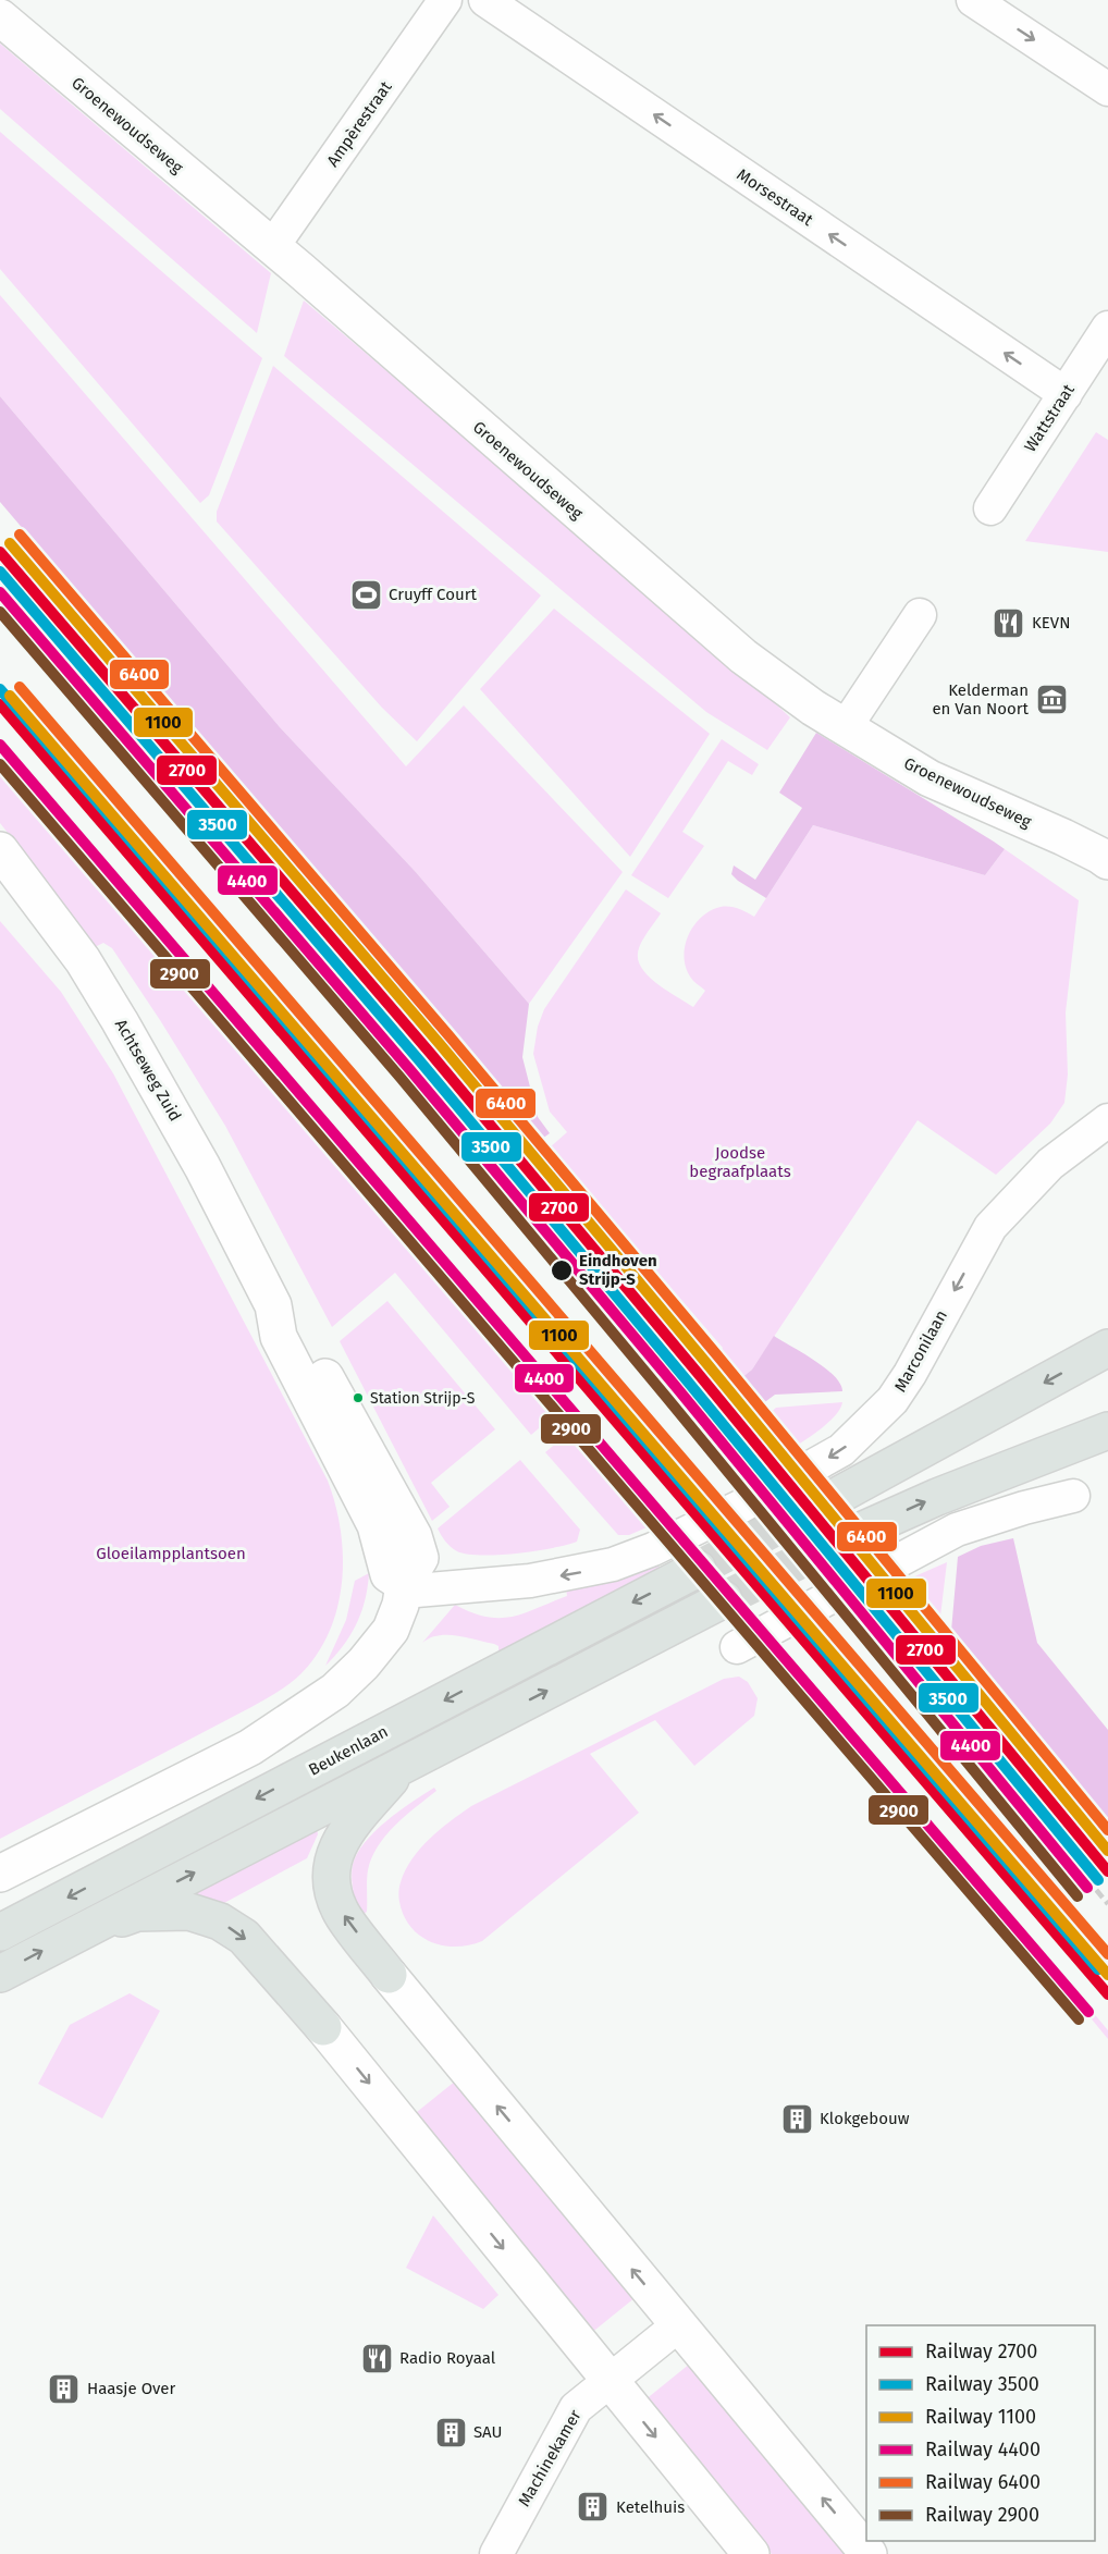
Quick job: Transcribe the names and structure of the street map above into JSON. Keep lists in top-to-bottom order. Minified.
{"streets":{"main road":["Beukenlaan"],"street":["Ampèrestraat","Groenewoudseweg","Morsestraat","Wattstraat","Achtseweg Zuid","Marconilaan","Machinekamer"]},"crossings":[["Ampèrestraat","Groenewoudseweg"],["Morsestraat","Wattstraat"],["Achtseweg Zuid","Marconilaan"]],"one_way":["Morsestraat"],"parks":["Joodse begraafplaats","Gloeilampplantsoen"],"places":{"sports":["Cruyff Court"],"restaurant":["KEVN","Radio Royaal"],"museum":["Kelderman en Van Noort"],"other":["Eindhoven Strijp-S","Station Strijp-S"],"building":["Klokgebouw","Haasje Over","SAU","Ketelhuis"]},"lines":["rail line 6400","rail line 1100","rail line 2700","rail line 3500","rail line 4400","rail line 2900"],"legend":["Railway 2700","Railway 3500","Railway 1100","Railway 4400","Railway 6400","Railway 2900"]}
